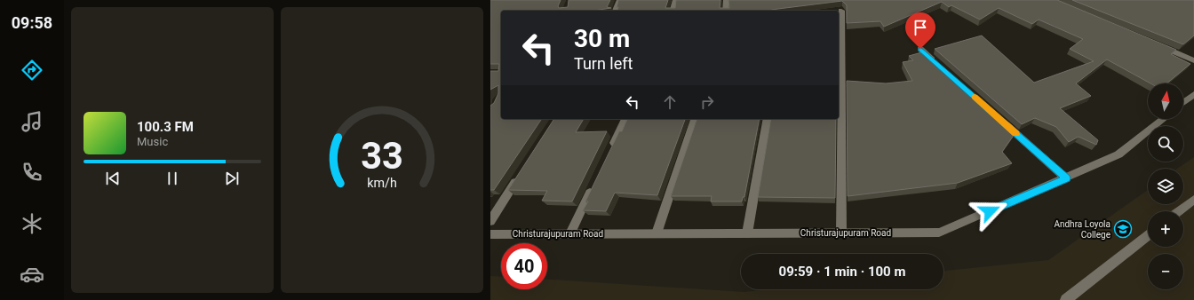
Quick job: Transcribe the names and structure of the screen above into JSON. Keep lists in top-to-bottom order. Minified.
{"streets":{"street":["Christurajupuram Road"]},"places":{"school or university":["Andhra Loyola College"]},"north":"top","page":{"tabs":"09:58","turn":["30 m","Turn left"],"map_buttons":["+","−"],"song":["100.3 FM","Music"],"limit":"40","trip":"09:59 · 1 min · 100 m","gauge":["33","km/h"]}}
